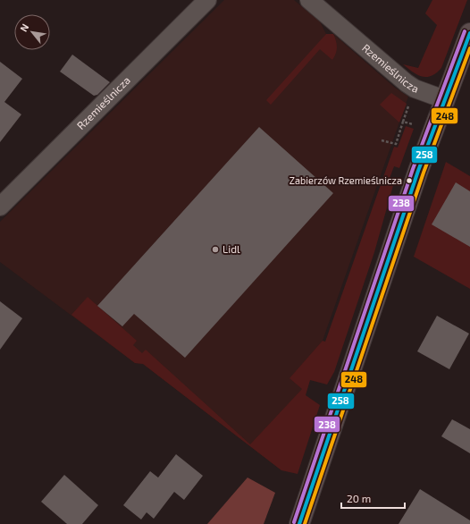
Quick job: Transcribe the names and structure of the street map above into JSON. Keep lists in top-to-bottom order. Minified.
{"streets":{"street":["Rzemieślnicza"]},"places":["Zabierzów Rzemieślnicza","Lidl"],"lines":["transit line 238","transit line 258","transit line 248"],"scale_bar":"20 m","north":"top left"}
